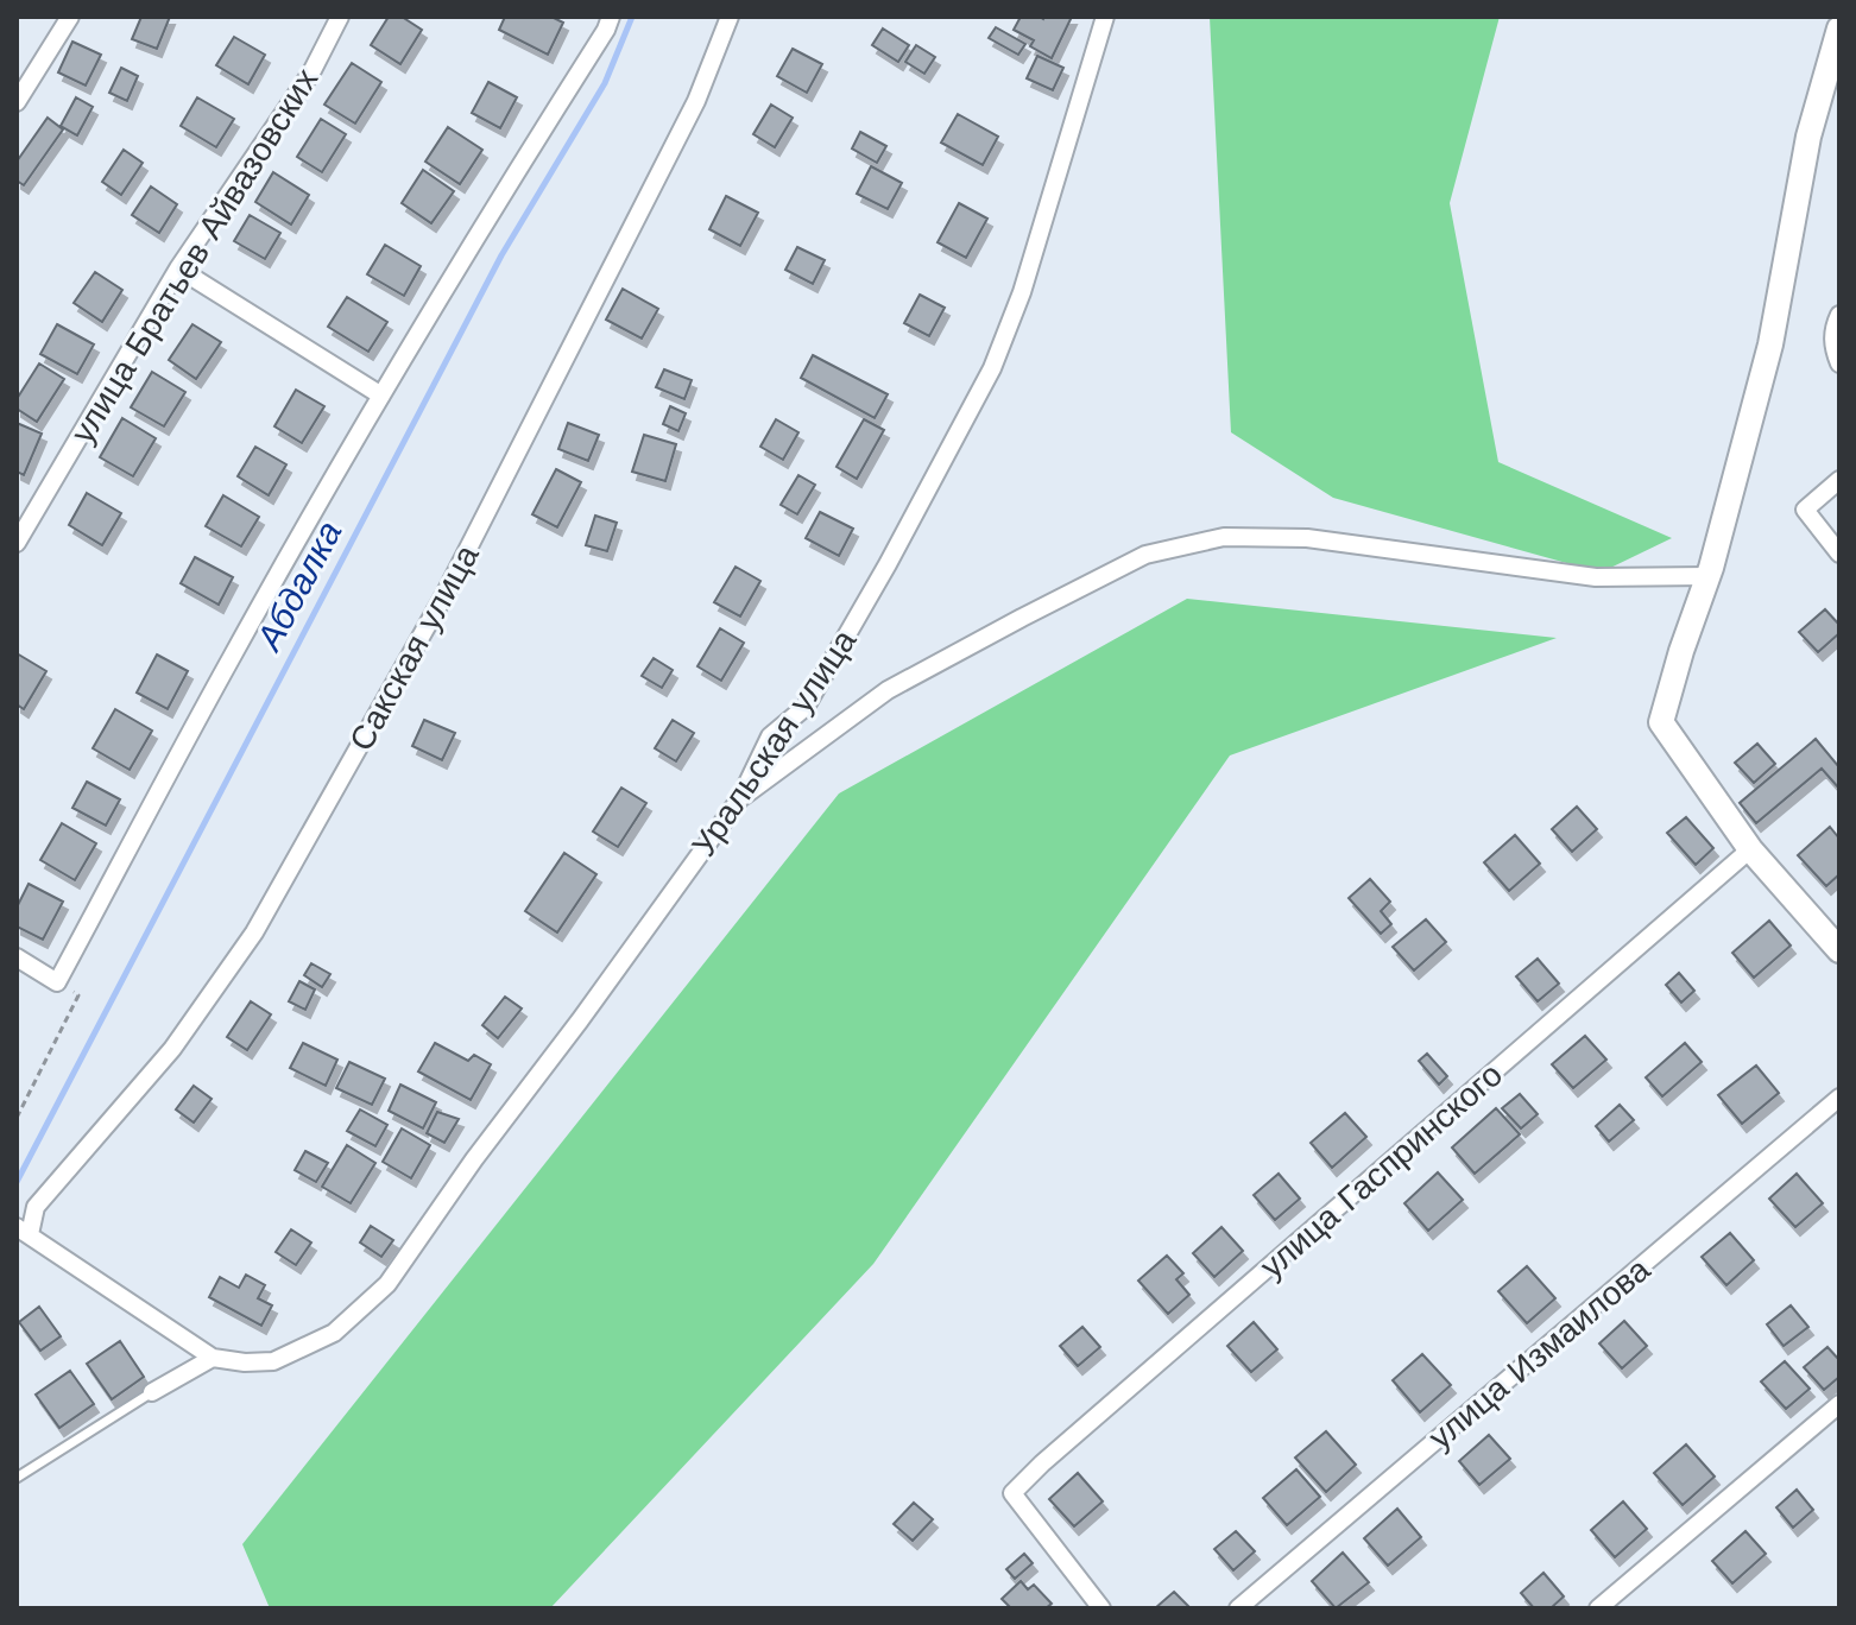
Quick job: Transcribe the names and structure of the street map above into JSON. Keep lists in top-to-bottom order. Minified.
{"streets":{"street":["улица Братьев Айвазовских","Сакская улица","Уральская улица","улица Гаспринского","улица Измаилова"]},"water":["Абдалка"]}
